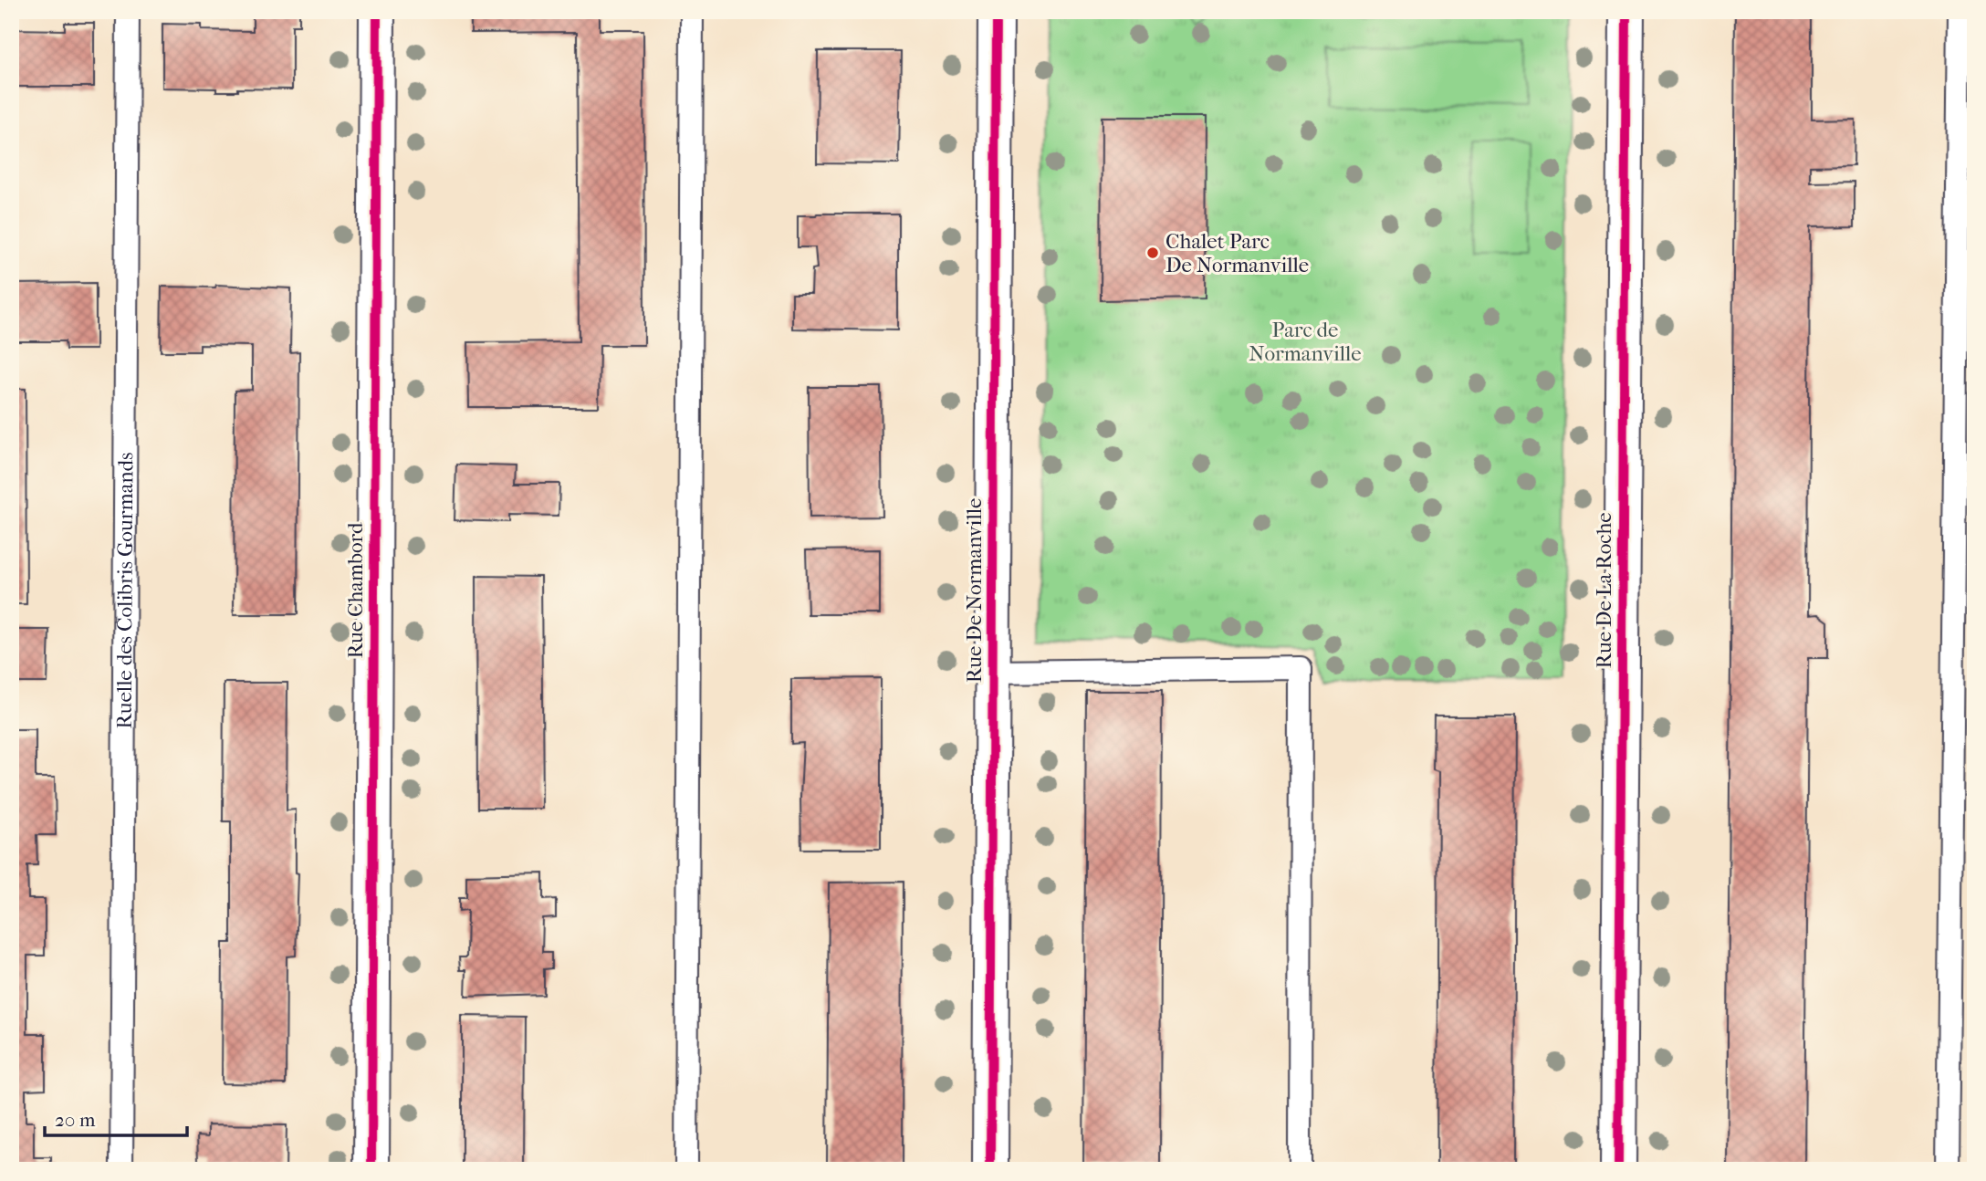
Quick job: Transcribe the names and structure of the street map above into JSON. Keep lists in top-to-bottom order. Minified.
{"streets":{"street":["Rue Chambord","Rue De Normanville","Rue De La Roche"],"lane":["Ruelle des Colibris Gourmands"]},"parks":["Parc de Normanville"],"places":["Chalet Parc De Normanville"],"scale_bar":"20 m"}
